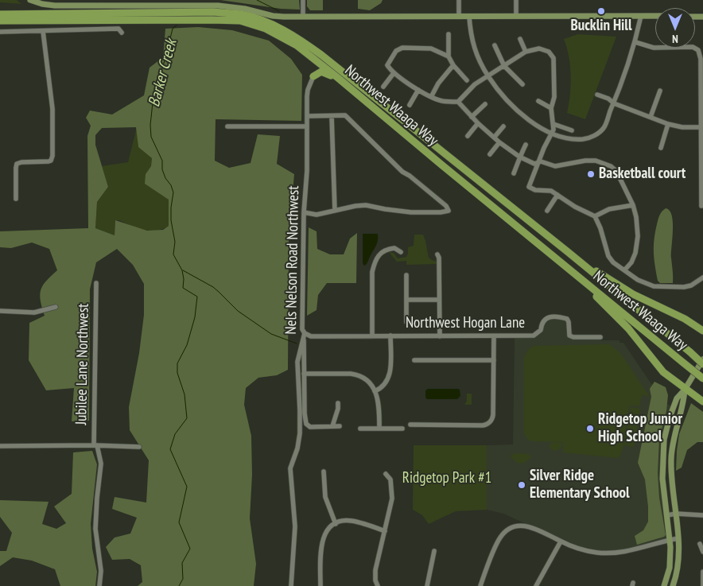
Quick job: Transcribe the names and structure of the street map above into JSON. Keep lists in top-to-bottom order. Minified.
{"streets":{"highway":["Northwest Waaga Way"],"street":["Nels Nelson Road Northwest","Northwest Hogan Lane","Jubilee Lane Northwest"]},"crossings":[["Nels Nelson Road Northwest","Northwest Hogan Lane"]],"water":["Barker Creek"],"parks":["Ridgetop Park #1"],"places":["Bucklin Hill","Basketball court","Ridgetop Junior High School","Silver Ridge Elementary School"],"north":"bottom"}
